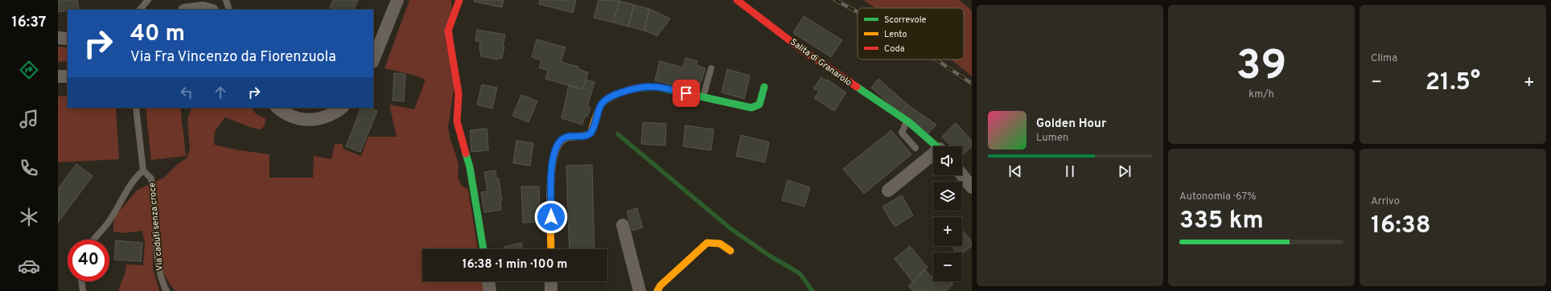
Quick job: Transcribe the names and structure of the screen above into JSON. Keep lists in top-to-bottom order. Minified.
{"streets":{"street":["Salita di Granarolo"],"lane":["Via caduti senza croce"]},"legend":["Scorrevole","Lento","Coda"],"page":{"tabs":"16:37","tile":[["39","km/h"],"Clima",["Autonomia · 67%","335 km"],["Arrivo","16:38"]],"turn":["40 m","Via Fra Vincenzo da Fiorenzuola"],"heat":["−","21.5°","+"],"song":["Golden Hour","Lumen"],"map_buttons":["+","−"],"limit":"40","trip":"16:38 · 1 min · 100 m"}}
